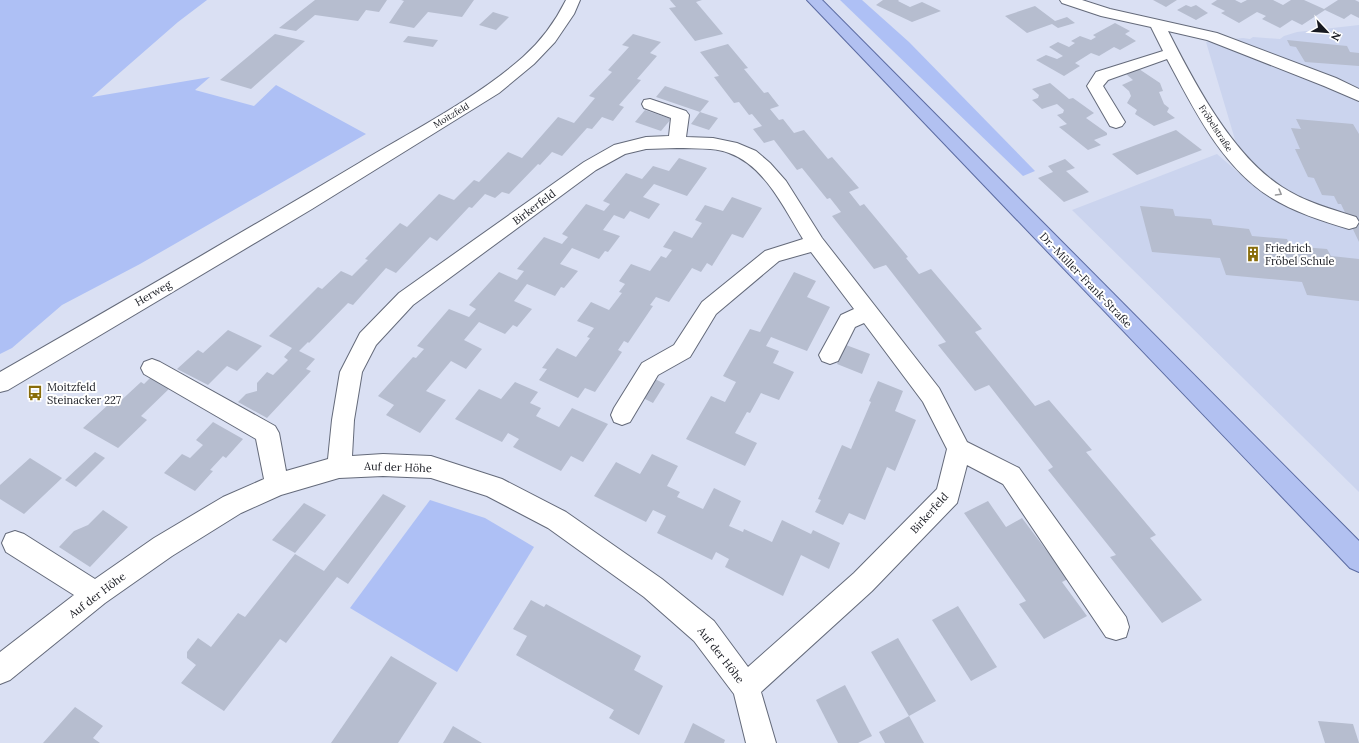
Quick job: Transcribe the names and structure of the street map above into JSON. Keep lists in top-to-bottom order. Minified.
{"streets":{"main road":["Dr.-Müller-Frank-Straße"],"street":["Moitzfeld","Fröbelstraße","Birkerfeld","Herweg","Auf der Höhe"]},"crossings":[["Moitzfeld","Herweg"],["Birkerfeld","Auf der Höhe"]],"places":{"building":["Friedrich Fröbel Schule"],"bus stop":["Moitzfeld Steinacker 227"]},"north":"bottom right"}
